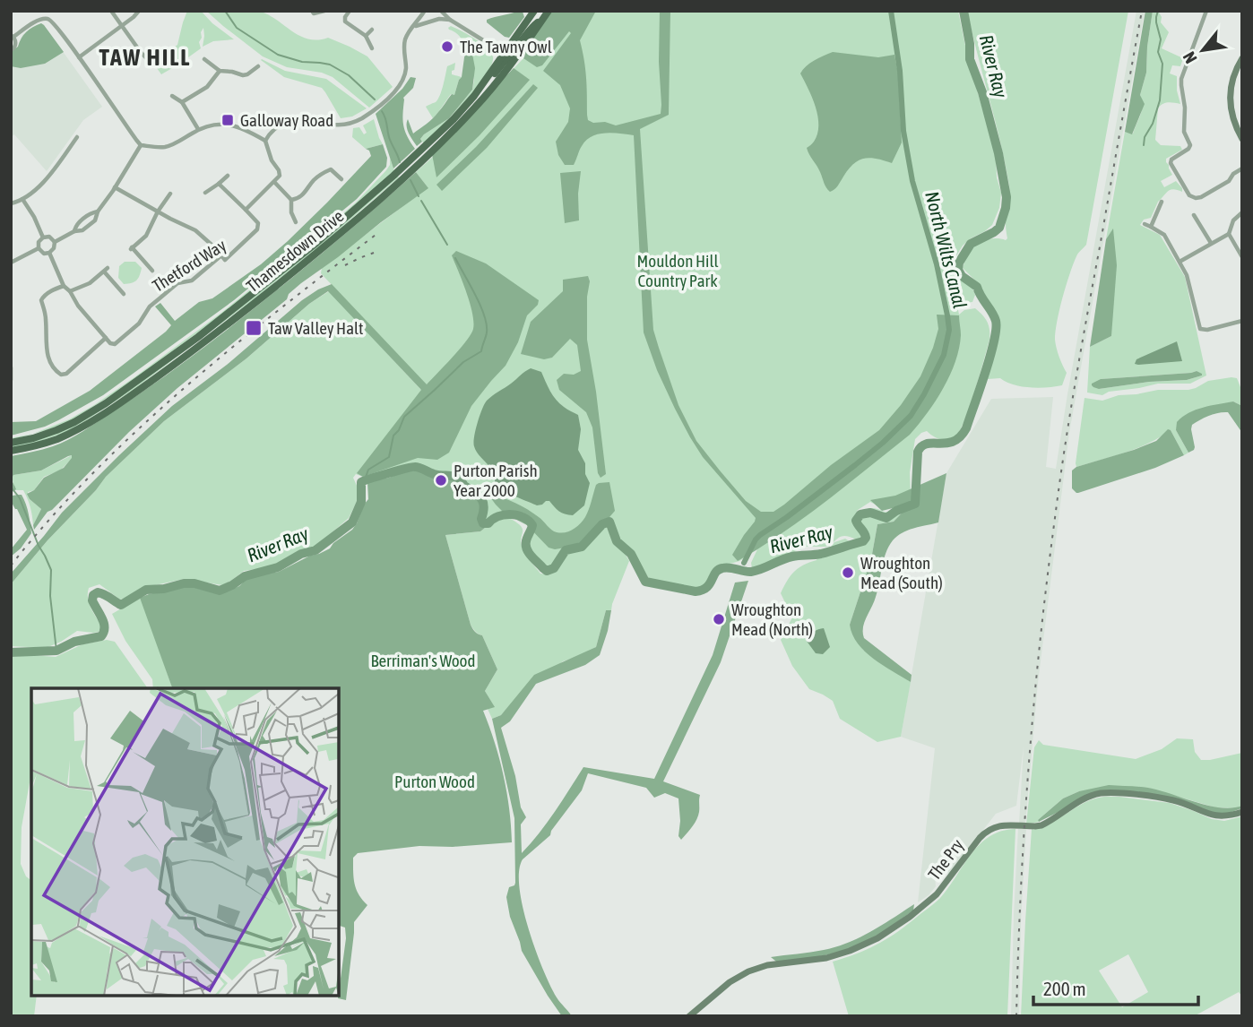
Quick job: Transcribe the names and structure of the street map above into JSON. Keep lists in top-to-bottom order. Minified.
{"streets":{"main road":["Thamesdown Drive","The Pry"],"street":["Thetford Way"]},"districts":["TAW HILL"],"water":["River Ray","North Wilts Canal"],"parks":["Mouldon Hill Country Park","Berriman's Wood","Purton Wood"],"places":{"other":["The Tawny Owl","Purton Parish Year 2000","Wroughton Mead (South)","Wroughton Mead (North)"],"transit":["Galloway Road","Taw Valley Halt"]},"scale_bar":"200 m","north":"bottom left"}
